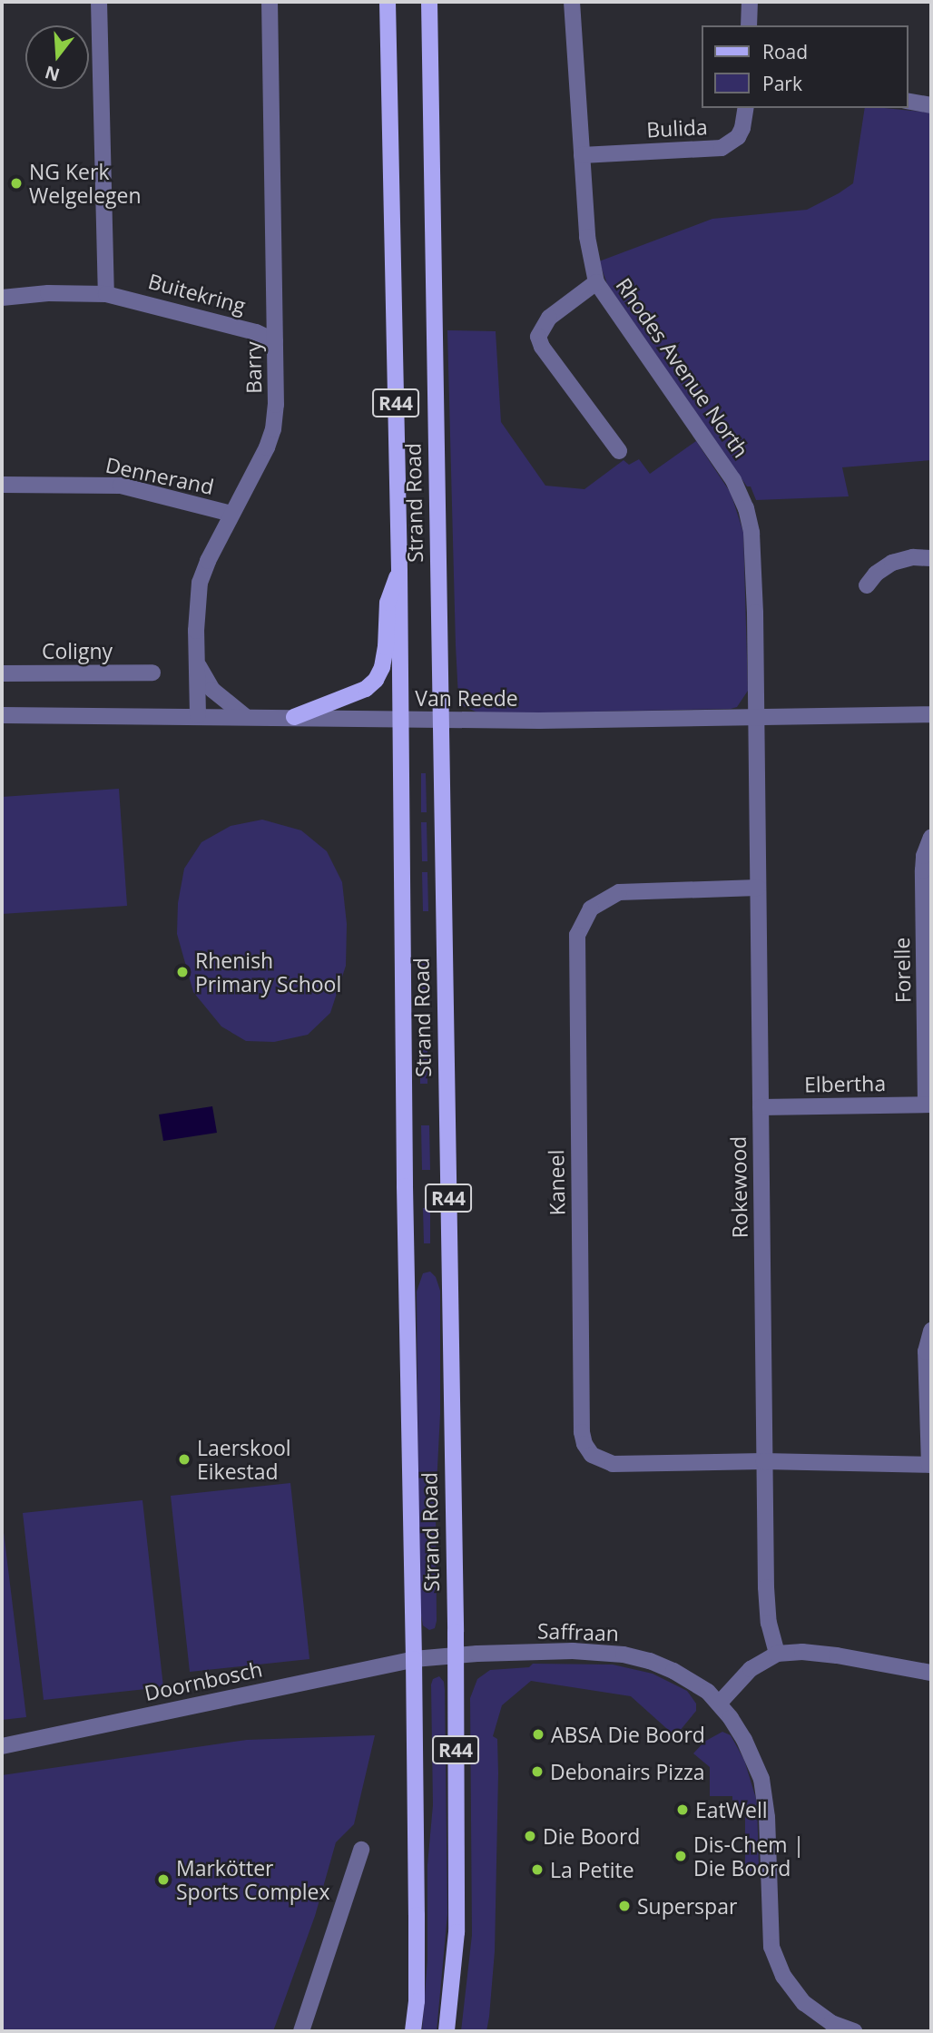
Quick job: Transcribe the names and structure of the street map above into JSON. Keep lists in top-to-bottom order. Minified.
{"streets":{"main road":["R44","Strand Road"],"street":["Bulida","Buitekring","Barry","Rhodes Avenue North","Dennerand","Coligny","Van Reede","Forelle","Elbertha","Kaneel","Rokewood","Saffraan","Doornbosch"]},"crossings":[["Bulida","Rhodes Avenue North"],["Buitekring","Barry"],["Barry","Dennerand"],["Barry","Van Reede"],["Rhodes Avenue North","Van Reede"],["Rhodes Avenue North","Rokewood"],["Strand Road","Van Reede"],["Strand Road","Saffraan"],["Strand Road","Doornbosch"],["Van Reede","Rokewood"],["Forelle","Elbertha"],["Elbertha","Rokewood"],["Kaneel","Rokewood"],["Saffraan","Doornbosch"]],"places":["NG Kerk Welgelegen","Rhenish Primary School","Laerskool Eikestad","ABSA Die Boord","Debonairs Pizza","EatWell","Die Boord","Dis-Chem | Die Boord","La Petite","Markötter Sports Complex","Superspar"],"legend":["Road","Park"],"north":"bottom"}
